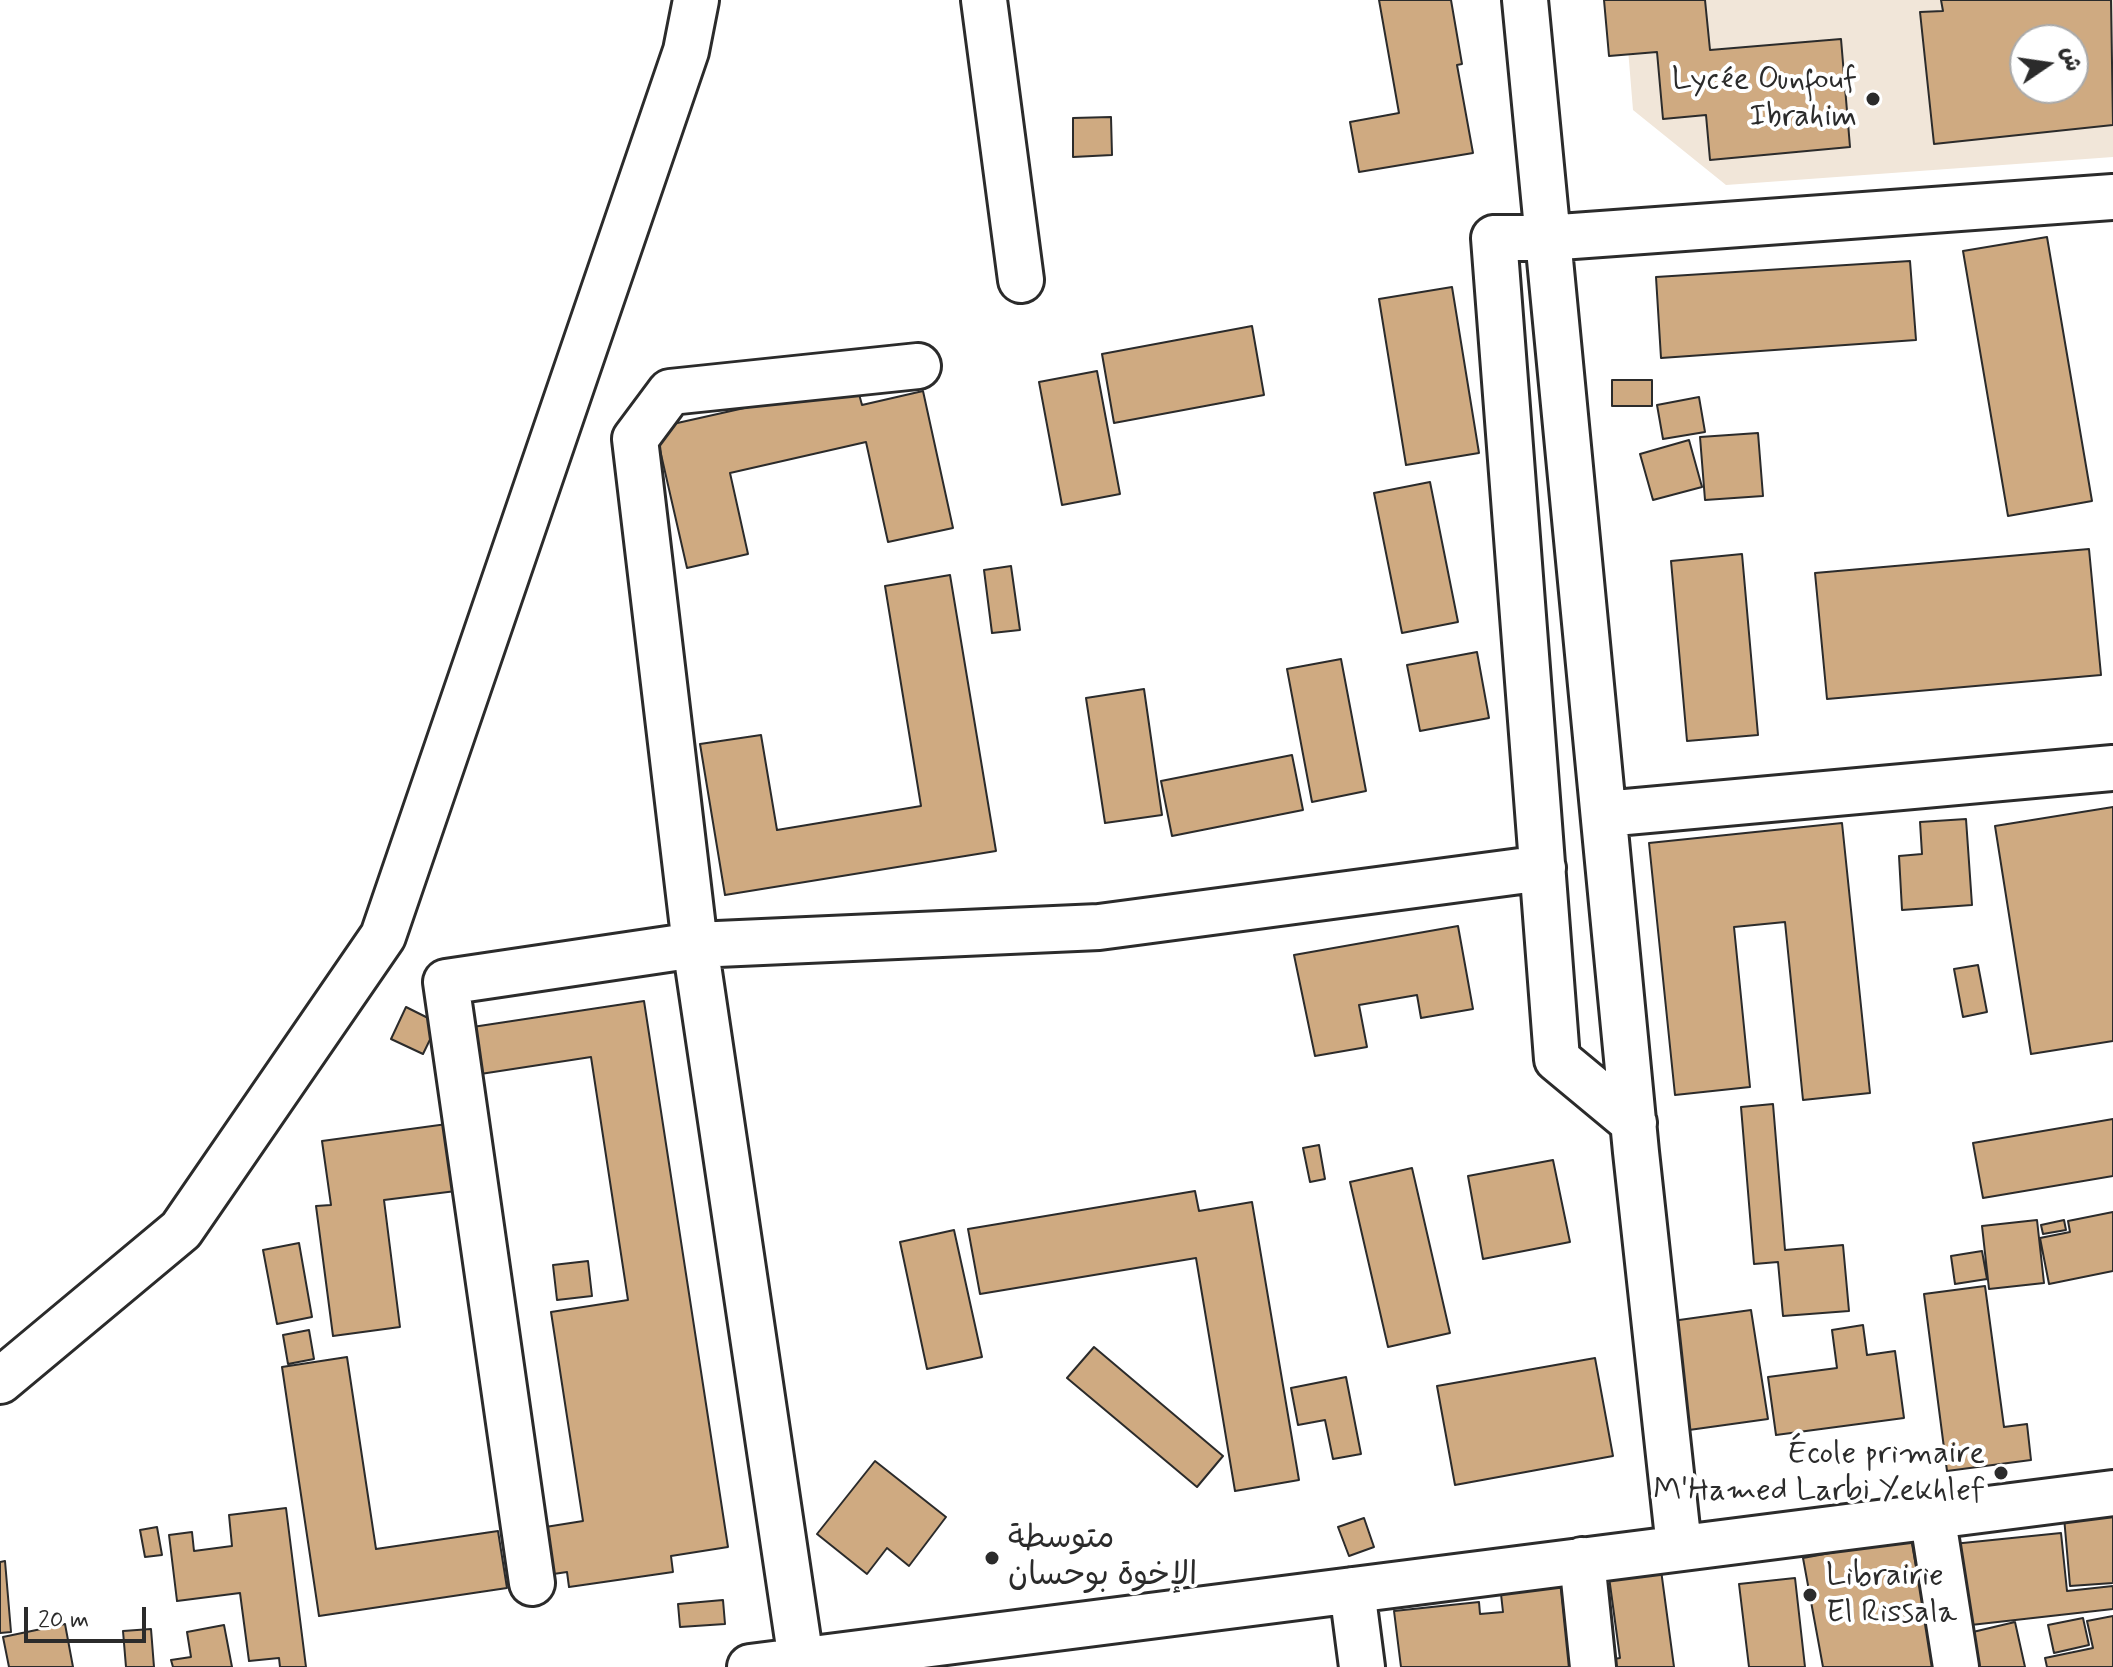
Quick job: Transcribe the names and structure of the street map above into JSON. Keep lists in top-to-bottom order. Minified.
{"places":["Lycée Ounfouf Ibrahim","École primaire M'Hamed Larbi Yekhlef","متوسطة الإخوة بوحسان","Librairie El Rissala"],"scale_bar":"20 m","north":"right"}
